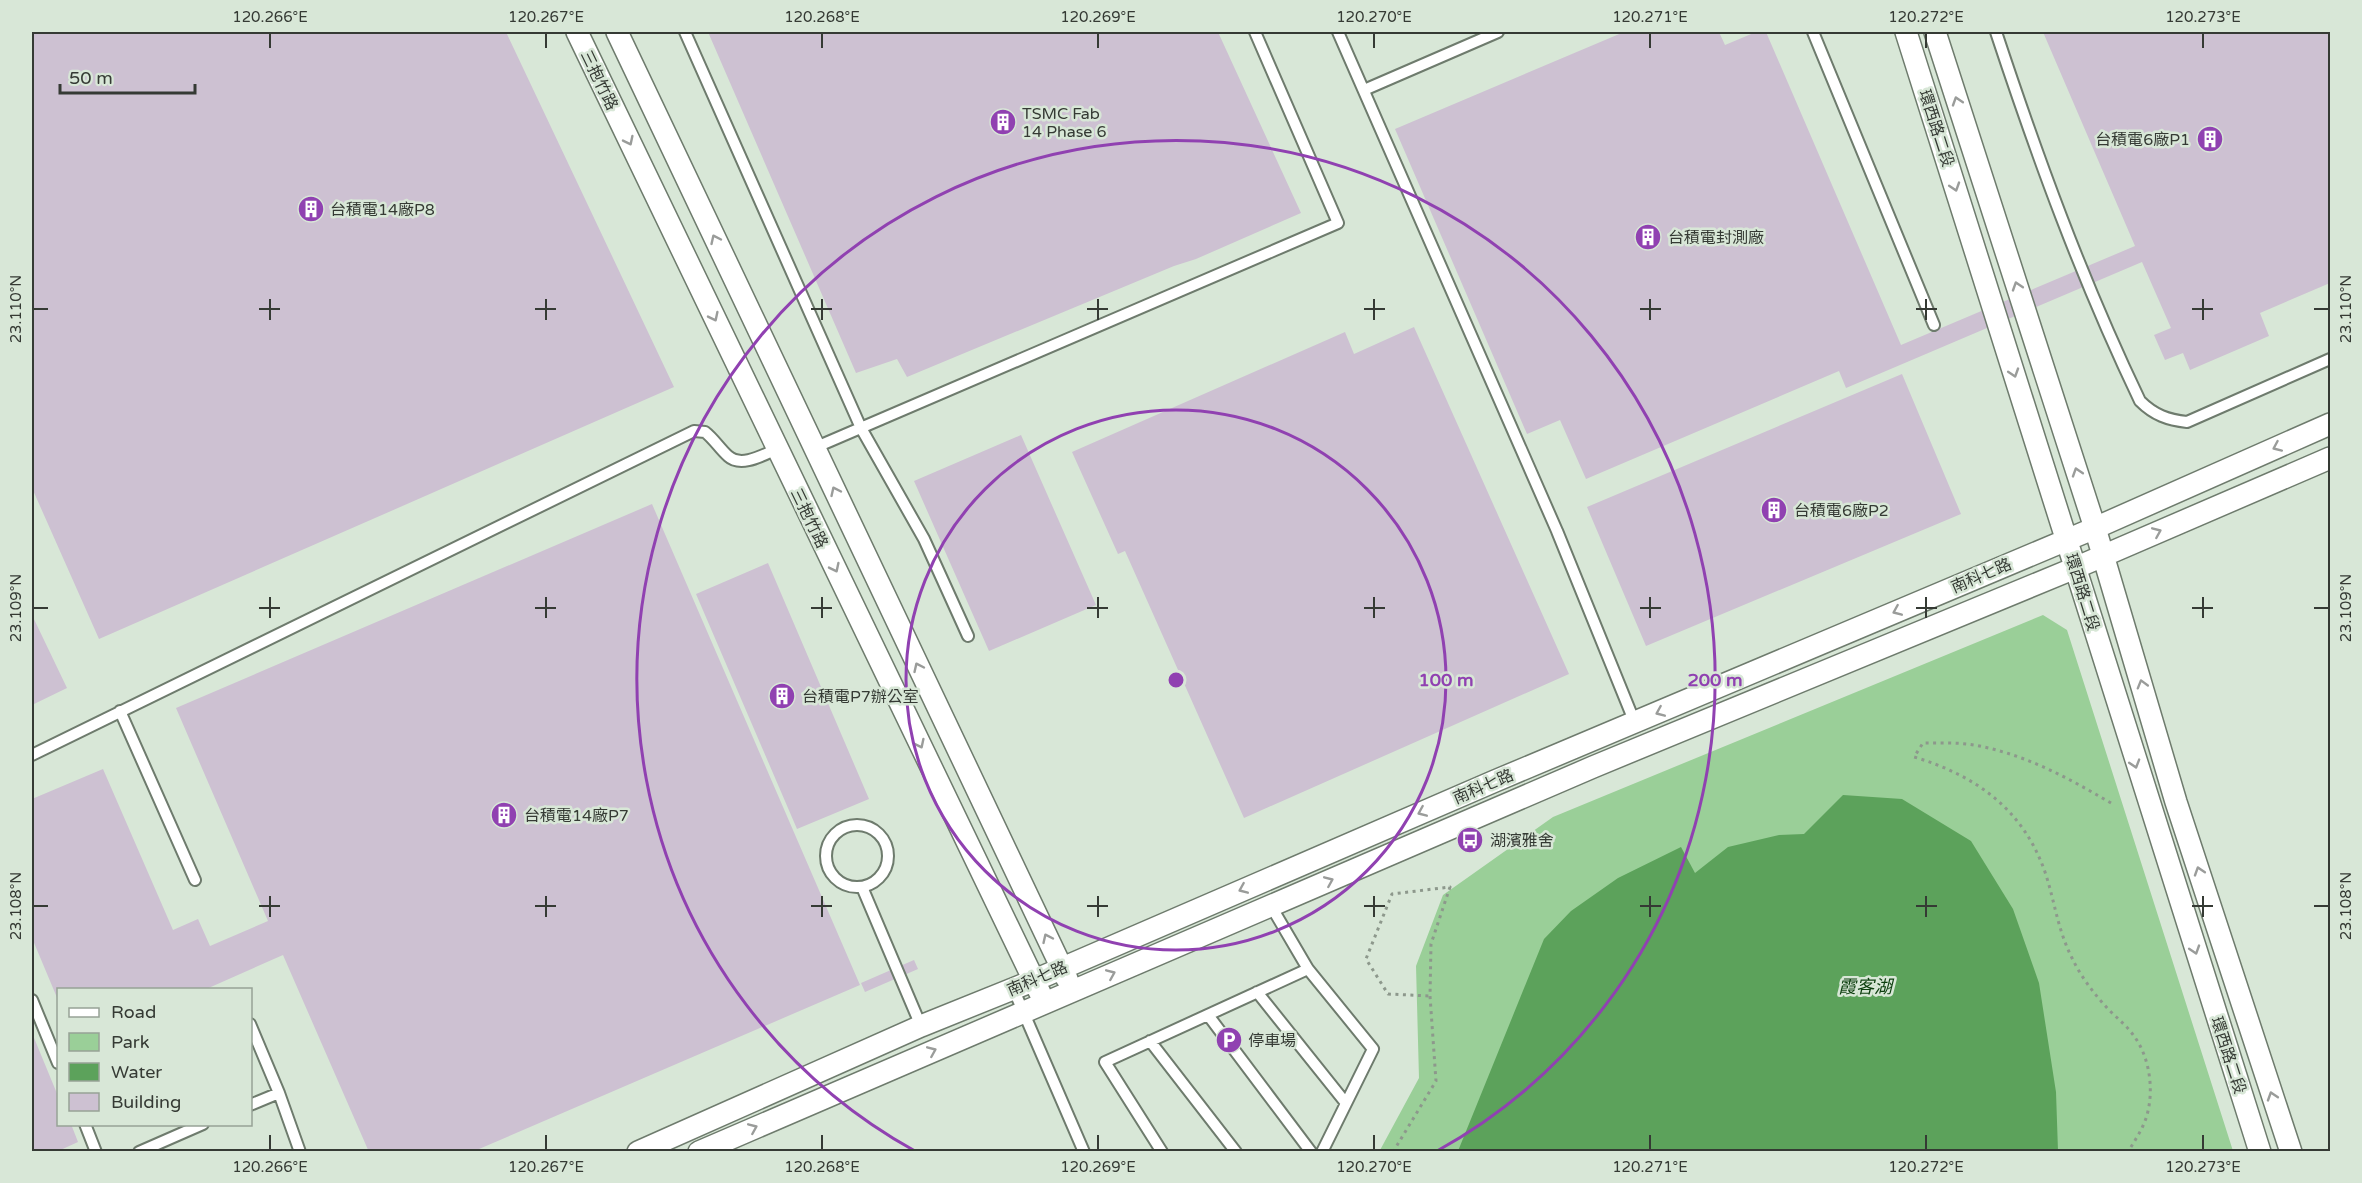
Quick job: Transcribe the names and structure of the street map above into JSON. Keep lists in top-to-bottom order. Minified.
{"streets":{"street":["三抱竹路","環西路二段","南科七路"]},"crossings":[["三抱竹路","南科七路"],["環西路二段","南科七路"]],"water":["霞客湖"],"places":{"building":["TSMC Fab 14 Phase 6","台積電6廠P1","台積電14廠P8","台積電封測廠","台積電6廠P2","台積電P7辦公室","台積電14廠P7"],"bus stop":["湖濱雅舍"],"parking":["停車場"]},"legend":["Road","Park","Water","Building"],"scale_bar":"50 m","coordinates":["120.266°E","120.267°E","120.268°E","120.269°E","120.270°E","120.271°E","120.272°E","120.273°E","23.110°N","23.109°N","23.108°N"],"rings":["100 m","200 m"]}
